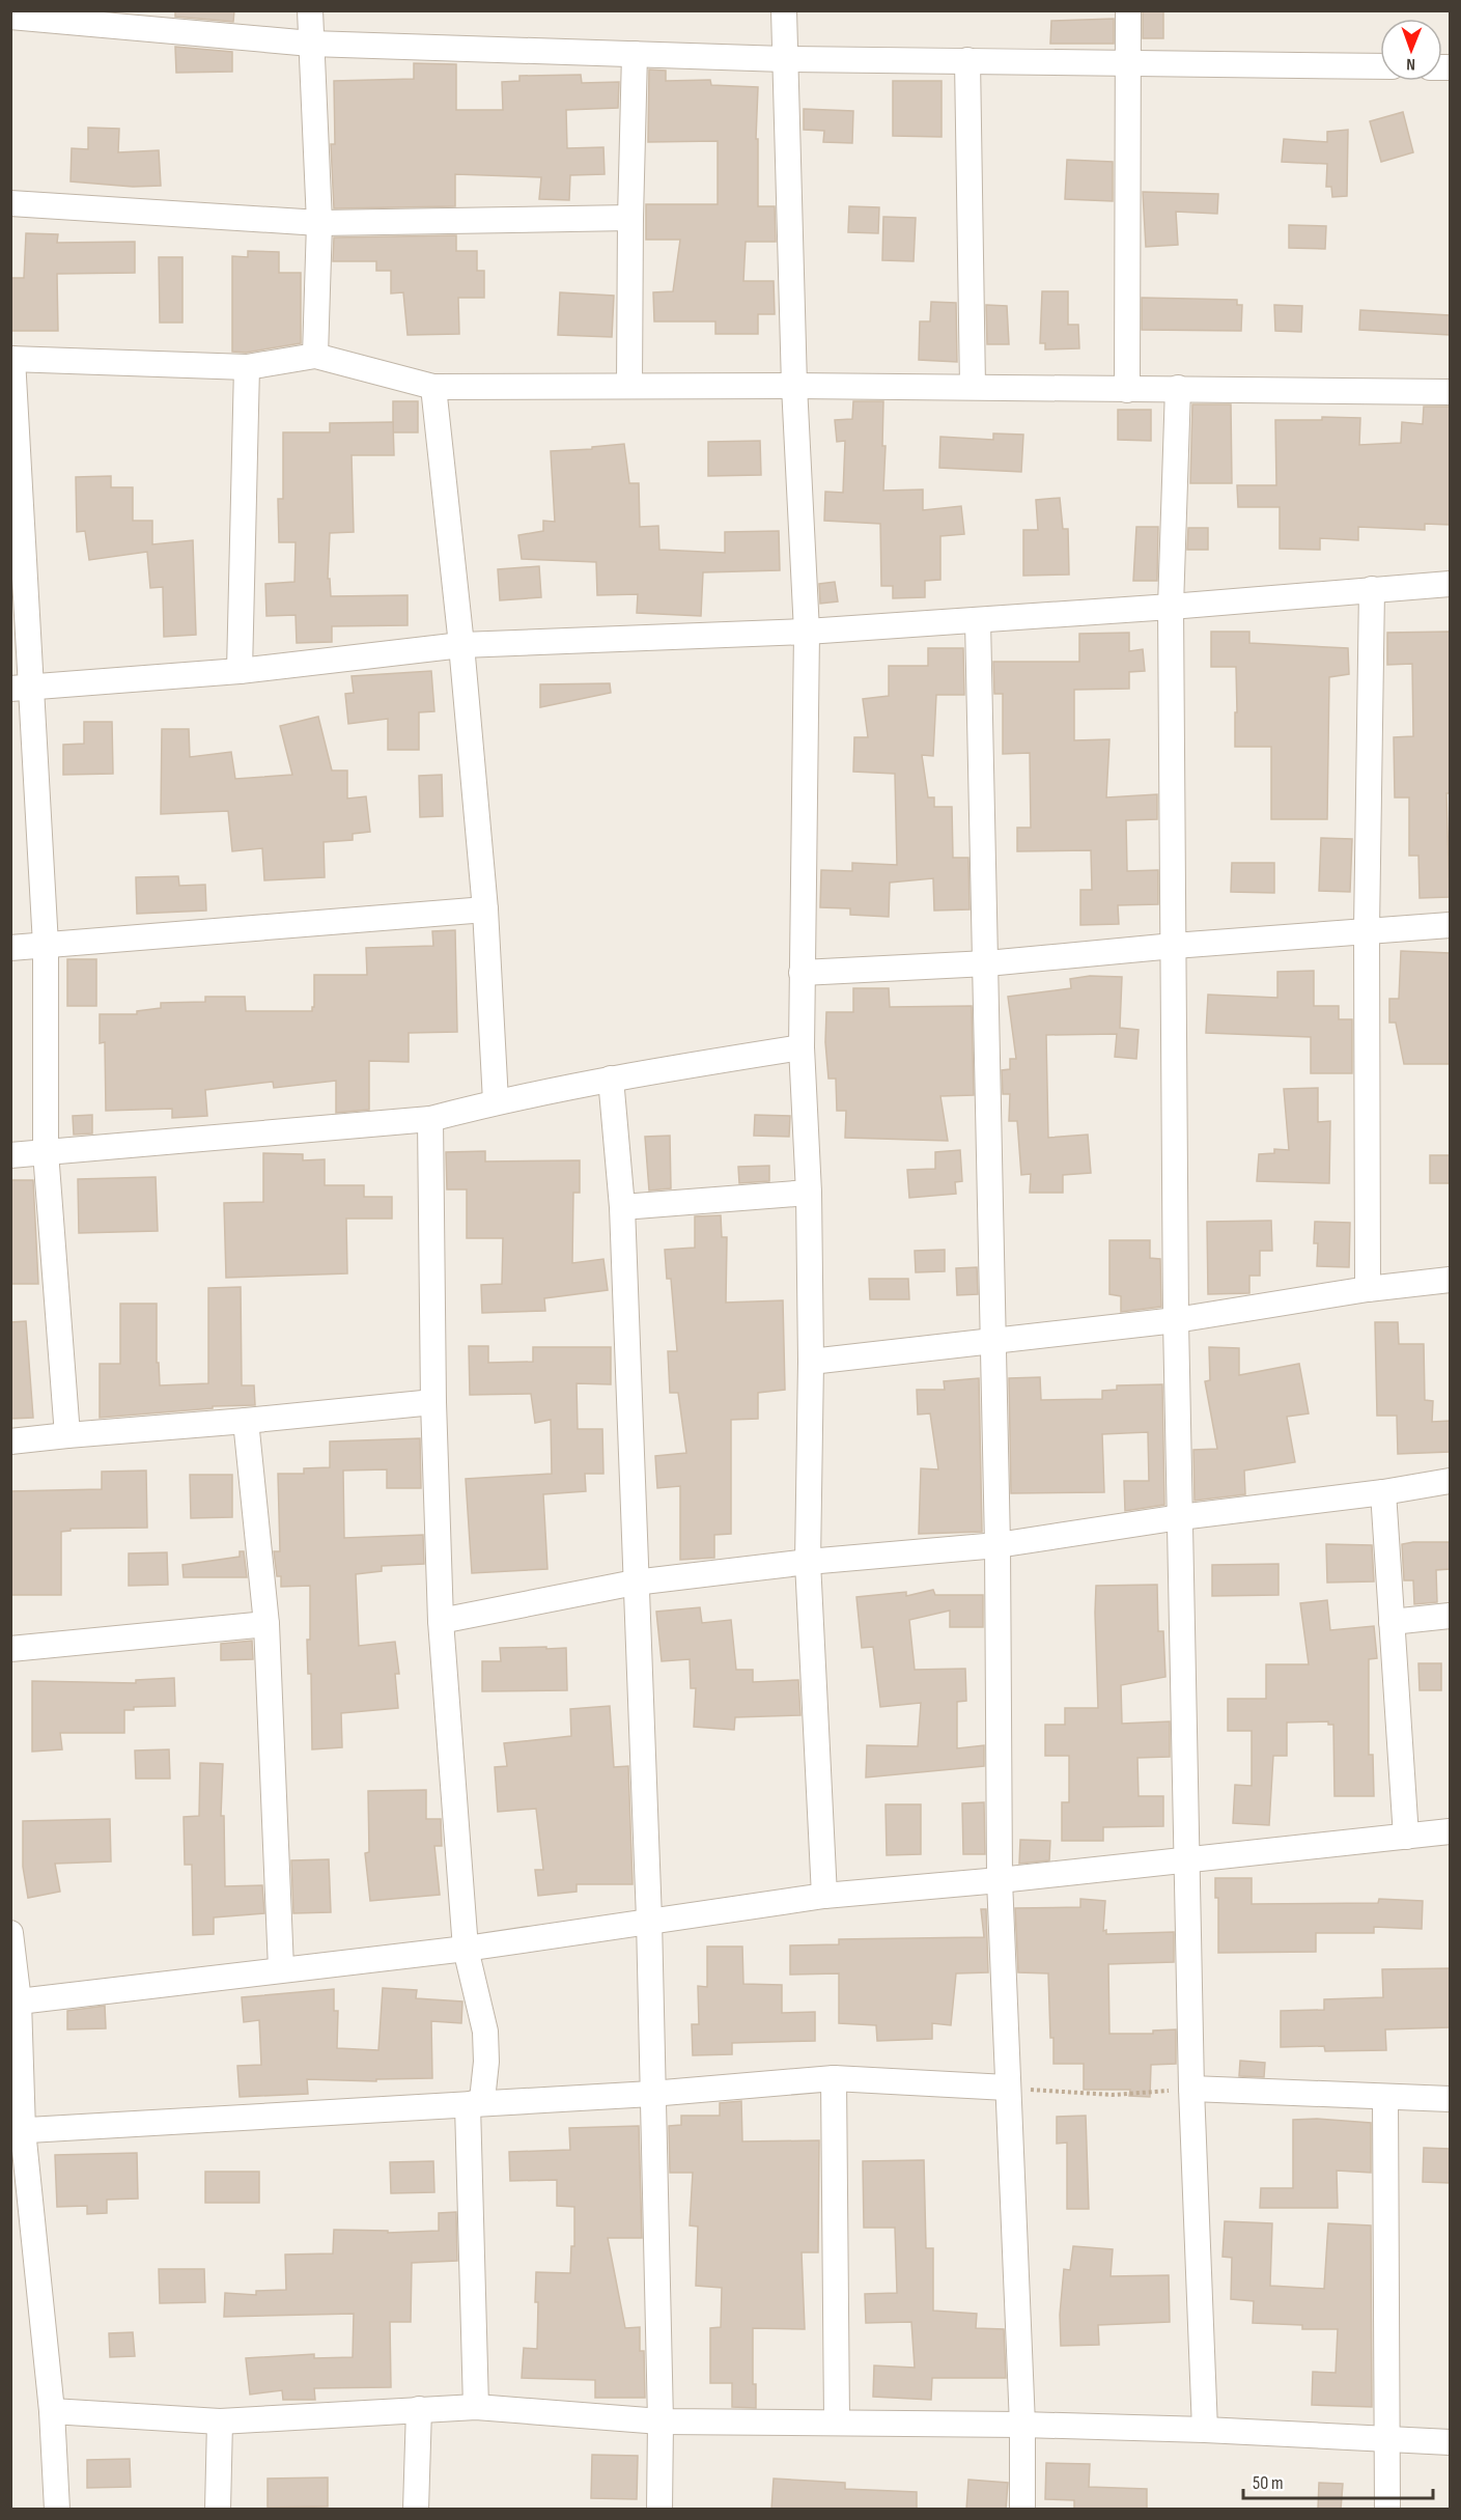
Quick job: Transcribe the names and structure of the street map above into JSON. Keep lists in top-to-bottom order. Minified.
{"scale_bar":"50 m","north":"bottom"}
